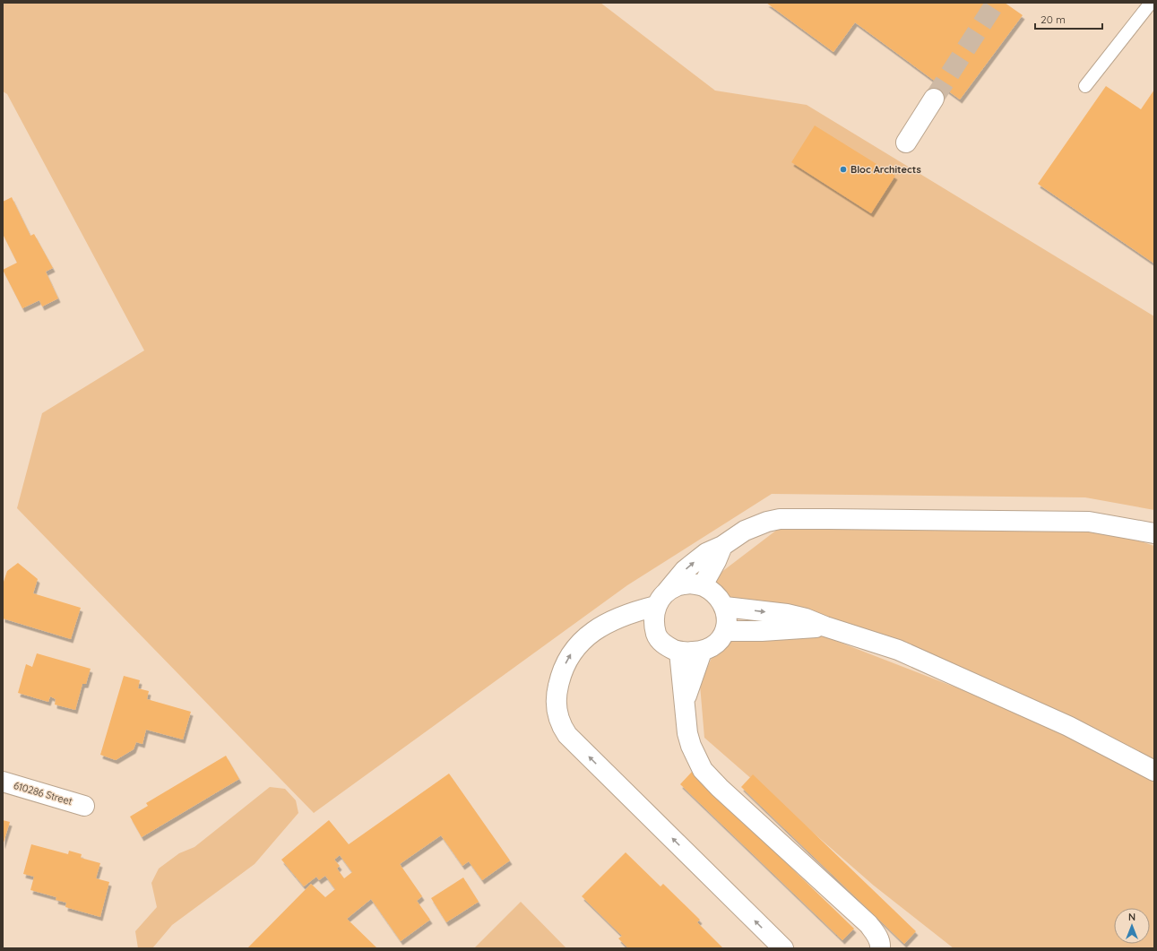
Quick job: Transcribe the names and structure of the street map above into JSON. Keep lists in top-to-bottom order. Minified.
{"streets":{"street":["610286 Street"]},"places":["Bloc Architects"],"scale_bar":"20 m","north":"top"}
